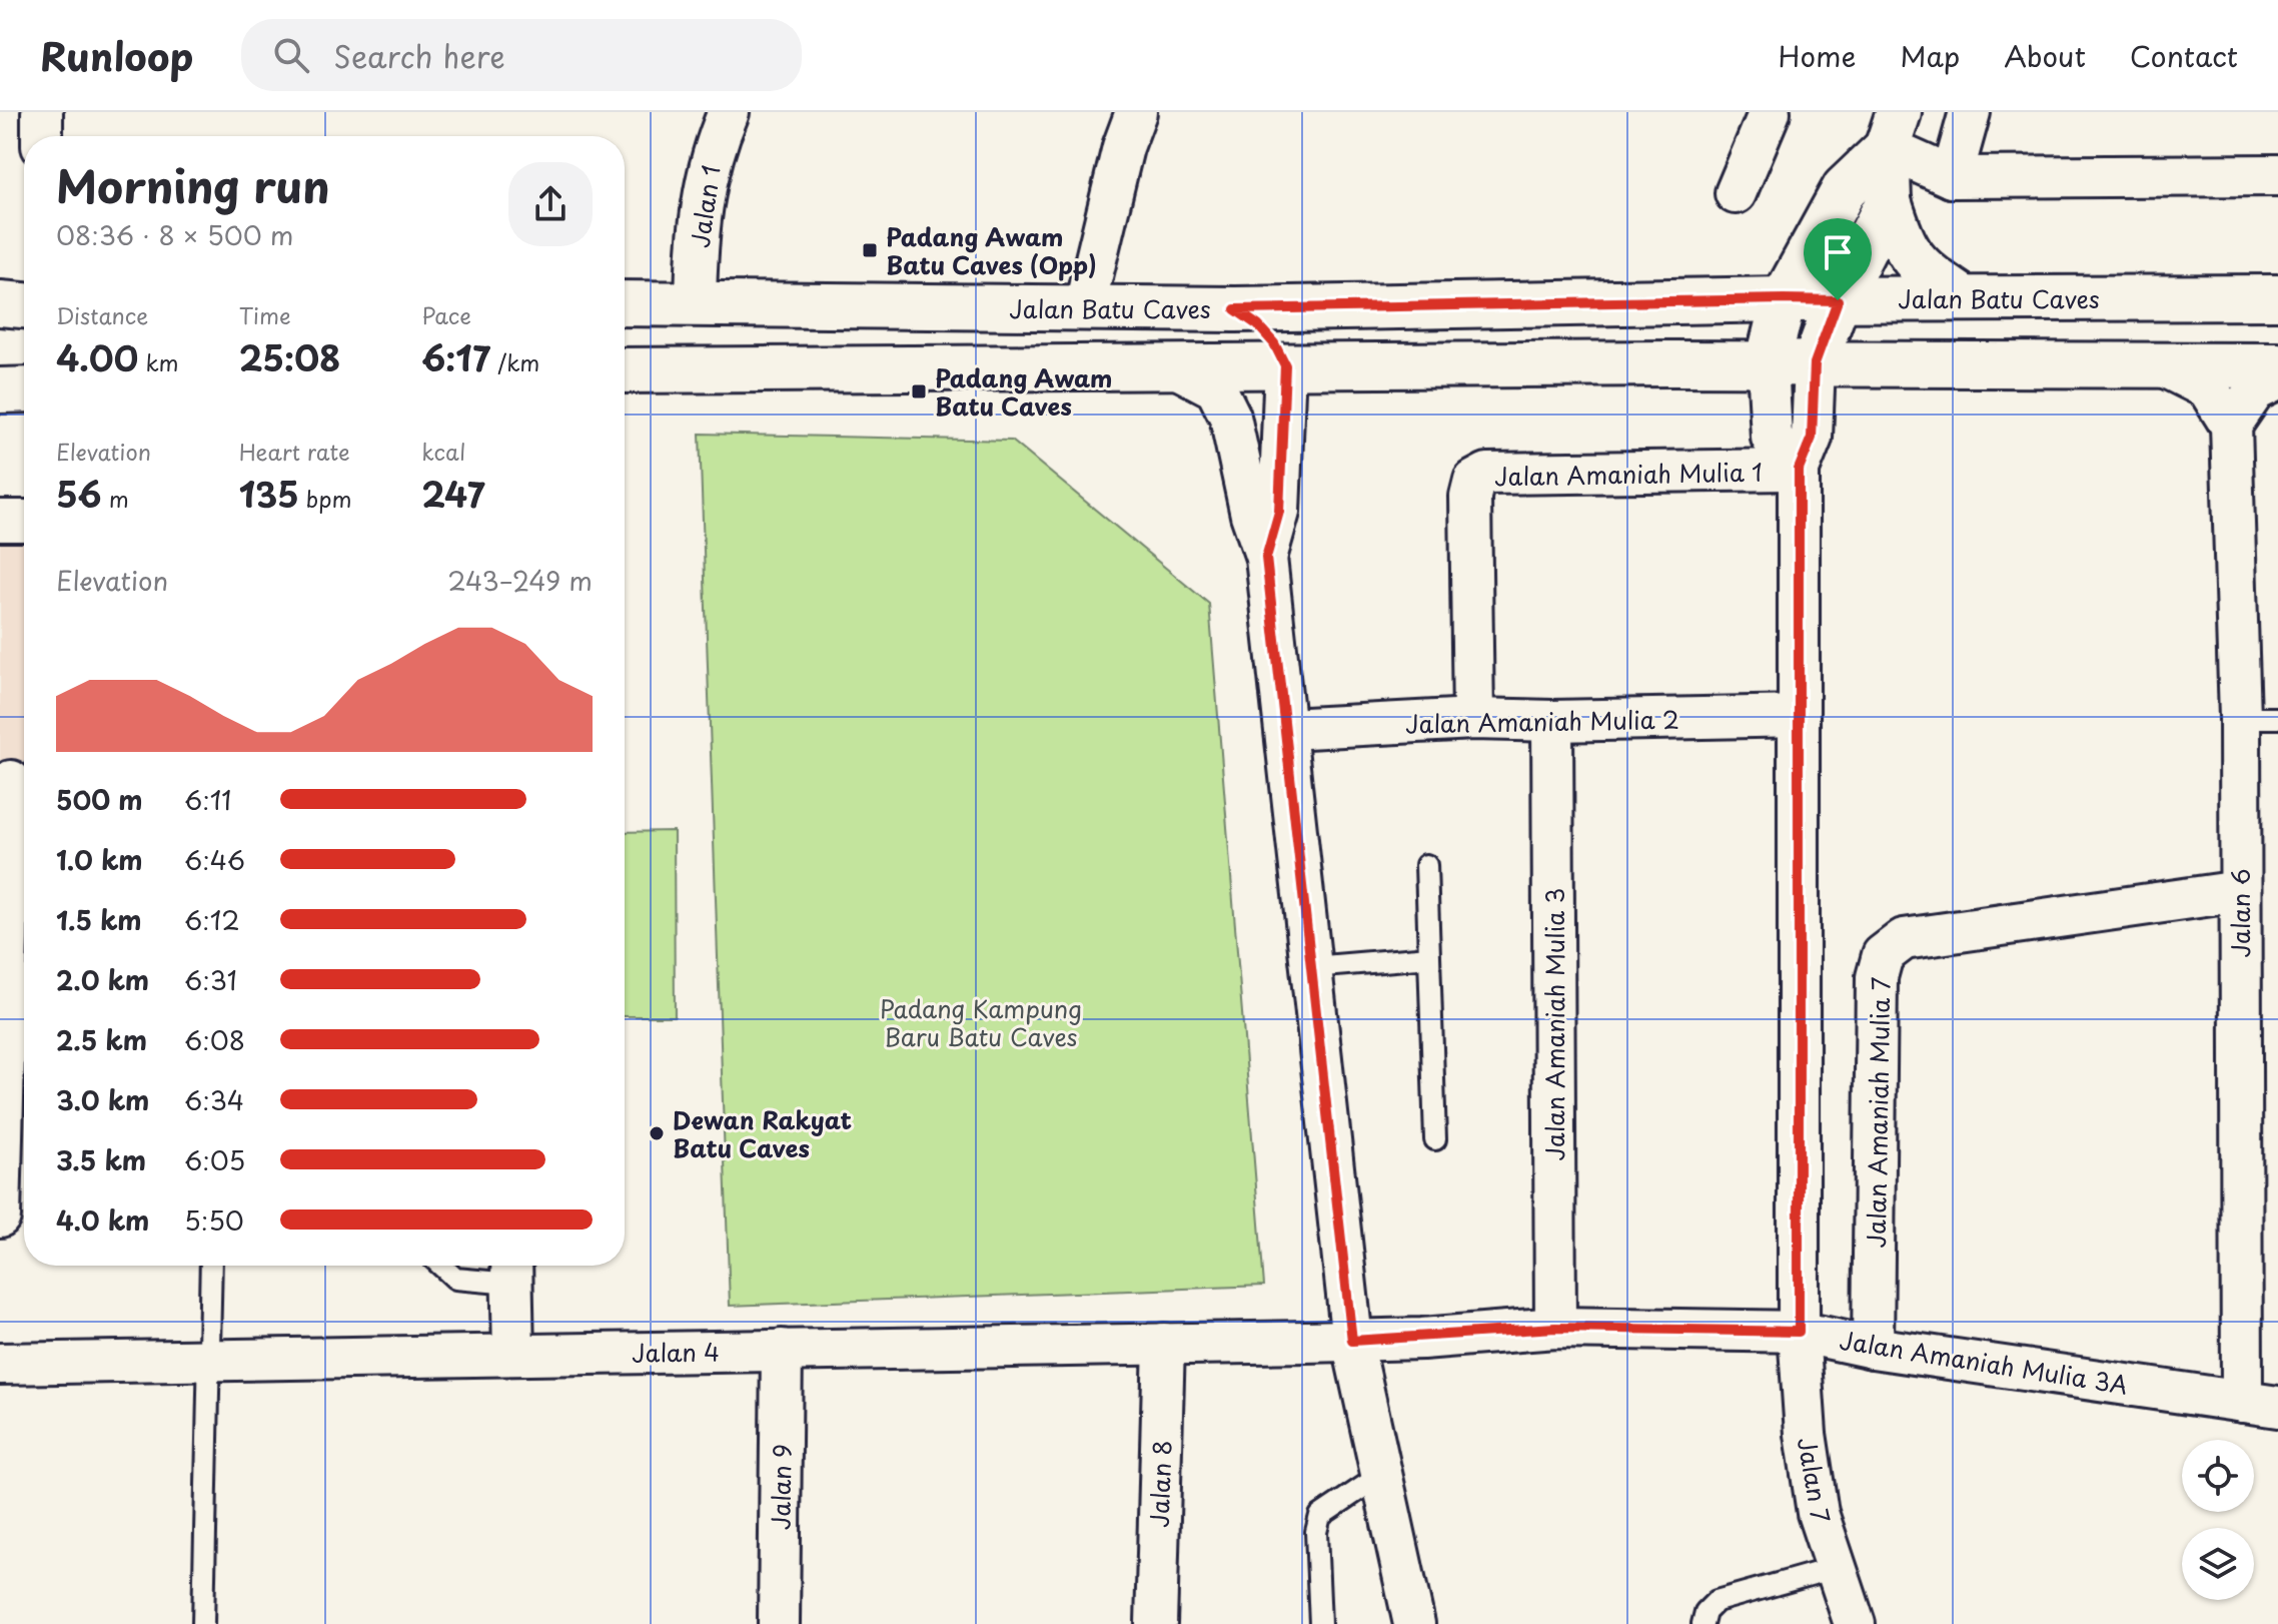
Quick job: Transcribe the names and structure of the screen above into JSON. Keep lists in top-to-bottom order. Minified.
{"streets":{"main road":["Jalan Batu Caves"],"street":["Jalan 1","Jalan Amaniah Mulia 1","Jalan Amaniah Mulia 2","Jalan 6","Jalan Amaniah Mulia 3","Jalan Amaniah Mulia 7","Jalan 4","Jalan Amaniah Mulia 3A","Jalan 7","Jalan 8","Jalan 9"]},"crossings":[["Jalan 1","Jalan Batu Caves"],["Jalan Amaniah Mulia 1","Jalan Amaniah Mulia 2"],["Jalan Amaniah Mulia 1","Jalan 7"],["Jalan Amaniah Mulia 2","Jalan Amaniah Mulia 3"],["Jalan Amaniah Mulia 2","Jalan 7"],["Jalan 6","Jalan Amaniah Mulia 7"],["Jalan 6","Jalan Amaniah Mulia 3A"],["Jalan Amaniah Mulia 3","Jalan Amaniah Mulia 3A"],["Jalan Amaniah Mulia 7","Jalan Amaniah Mulia 3A"],["Jalan 4","Jalan Amaniah Mulia 3A"],["Jalan 4","Jalan 8"],["Jalan 4","Jalan 9"],["Jalan Amaniah Mulia 3A","Jalan 7"]],"parks":["Padang Kampung Baru Batu Caves"],"places":{"transit":["Padang Awam Batu Caves (Opp)","Padang Awam Batu Caves"],"other":["Dewan Rakyat Batu Caves"]},"page":{"header":"Runloop","search":"Search here","nav":["Home","Map","About","Contact"],"heading":["Morning run","08:36 · 8 × 500 m"],"stats":[["Distance","4.00 km"],["Time","25:08"],["Pace","6:17 /km"],["Elevation","56 m"],["Heart rate","135 bpm"],["kcal","247"]],"chart":["Elevation","243–249 m"],"list":[{"name":"500 m","note":"6:11"},{"name":"1.0 km","note":"6:46"},{"name":"1.5 km","note":"6:12"},{"name":"2.0 km","note":"6:31"},{"name":"2.5 km","note":"6:08"},{"name":"3.0 km","note":"6:34"},{"name":"3.5 km","note":"6:05"},{"name":"4.0 km","note":"5:50"}]}}
